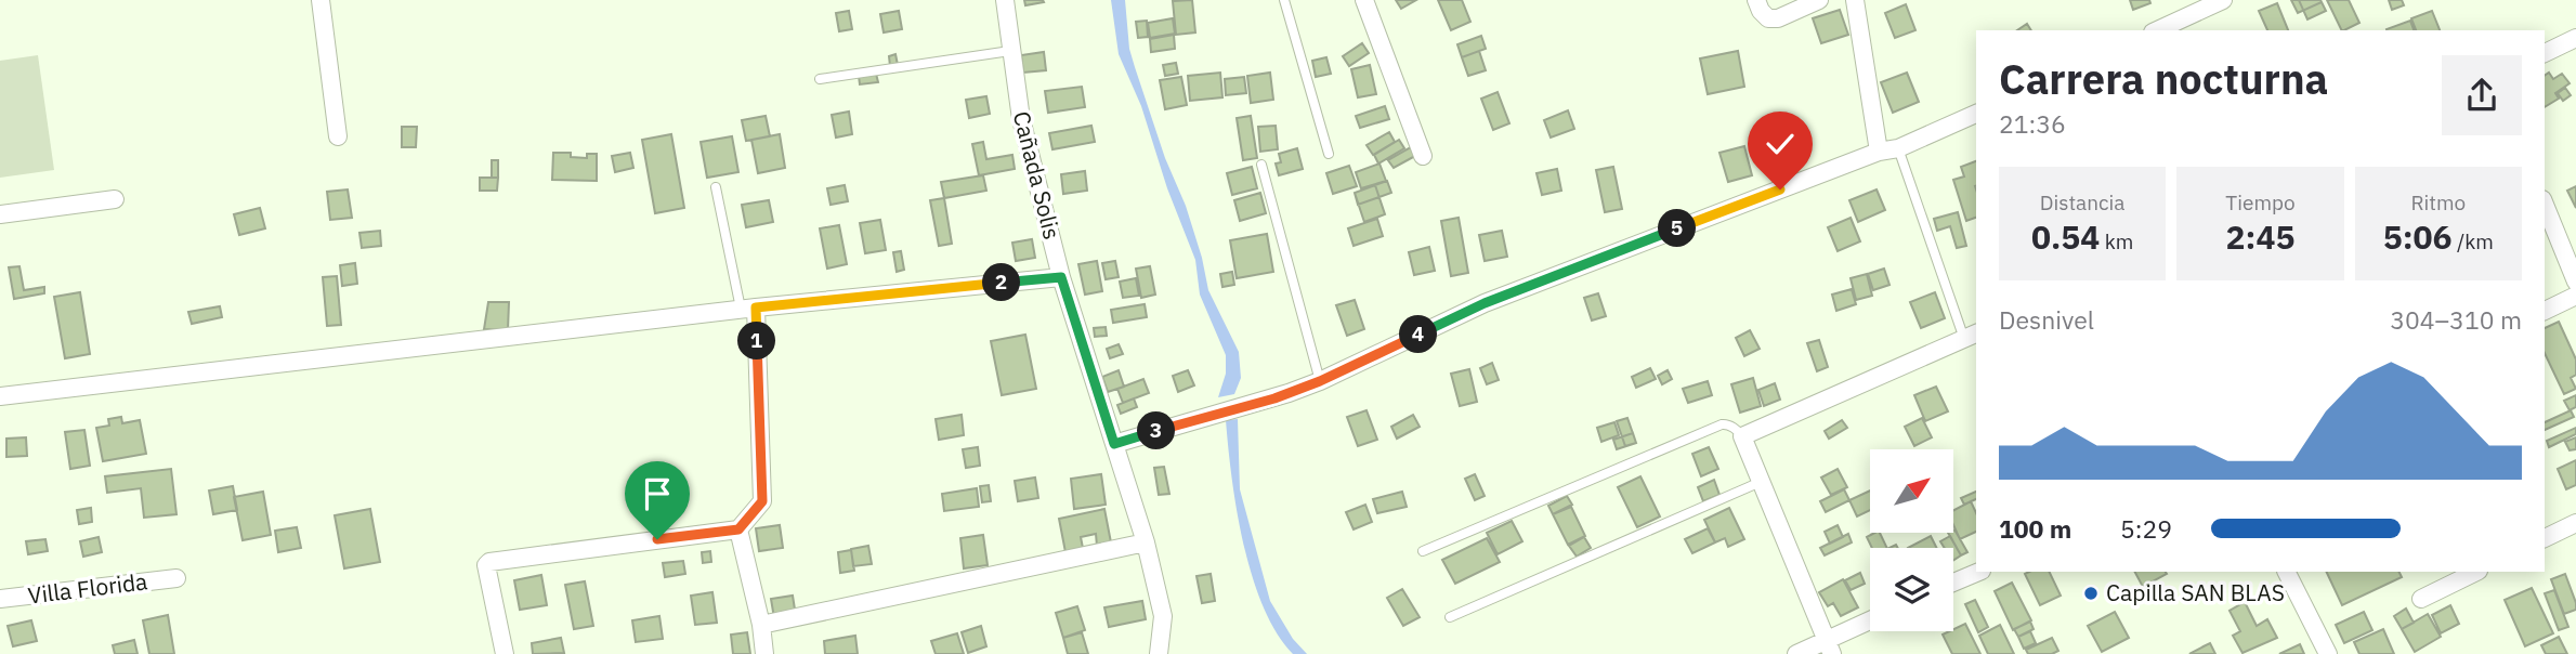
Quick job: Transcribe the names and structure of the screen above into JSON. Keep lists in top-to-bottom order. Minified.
{"streets":{"street":["Cañada Solis","Villa Florida"]},"places":["Capilla SAN BLAS"],"north":"top right","page":{"heading":["Carrera nocturna","21:36"],"stats":[["Distancia","0.54 km"],["Tiempo","2:45"],["Ritmo","5:06 /km"]],"pins":["5","2","4","1","3"],"chart":["Desnivel","304–310 m"],"list":[{"name":"100 m","note":"5:29"}]}}
